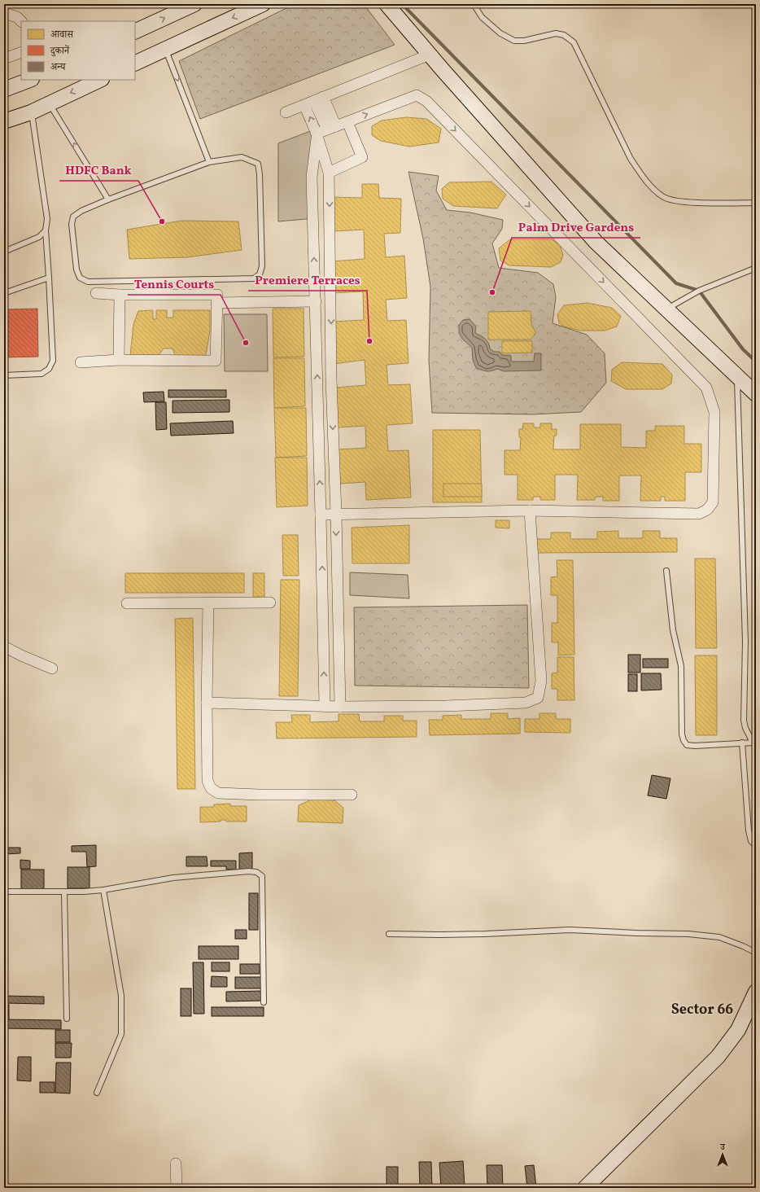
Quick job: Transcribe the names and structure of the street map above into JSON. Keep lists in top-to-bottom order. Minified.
{"districts":["Sector 66"],"places":["HDFC Bank","Palm Drive Gardens","Premiere Terraces","Tennis Courts"],"legend":["आवास","दुकानें","अन्य"],"north":"top"}
